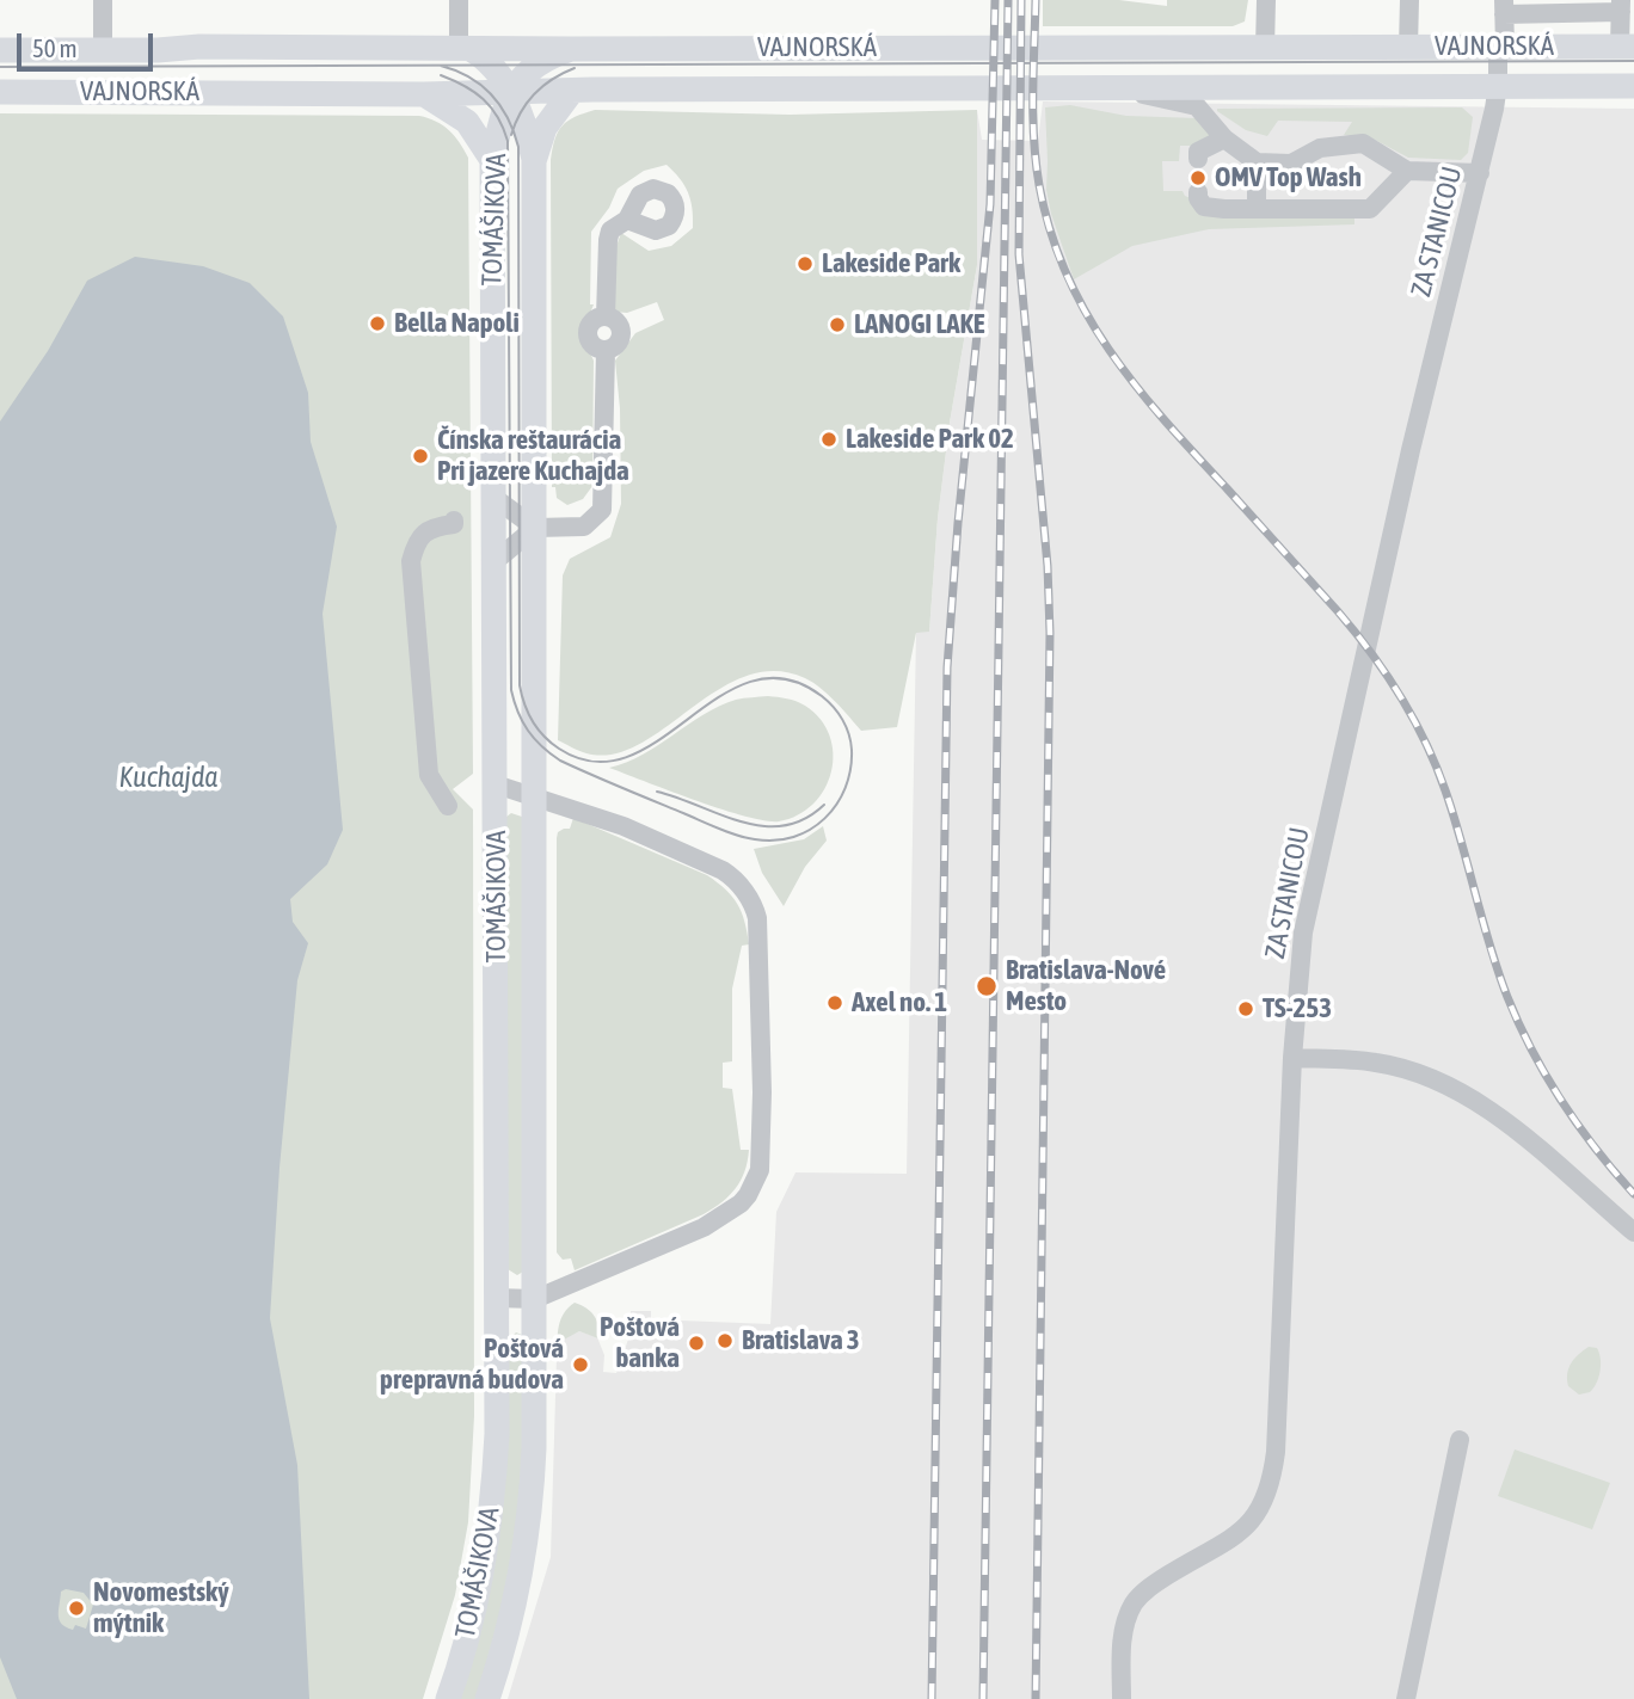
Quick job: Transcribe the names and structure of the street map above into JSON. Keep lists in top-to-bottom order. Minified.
{"streets":{"main road":["VAJNORSKÁ","TOMÁŠIKOVA"],"street":["ZA STANICOU"]},"crossings":[["VAJNORSKÁ","TOMÁŠIKOVA"],["VAJNORSKÁ","ZA STANICOU"]],"water":["Kuchajda"],"places":["OMV Top Wash","Lakeside Park","Bella Napoli","LANOGI LAKE","Lakeside Park 02","Čínska reštaurácia Pri jazere Kuchajda","Bratislava-Nové Mesto","Axel no. 1","TS-253","Bratislava 3","Poštová banka","Poštová prepravná budova","Novomestský mýtnik"],"scale_bar":"50 m"}
